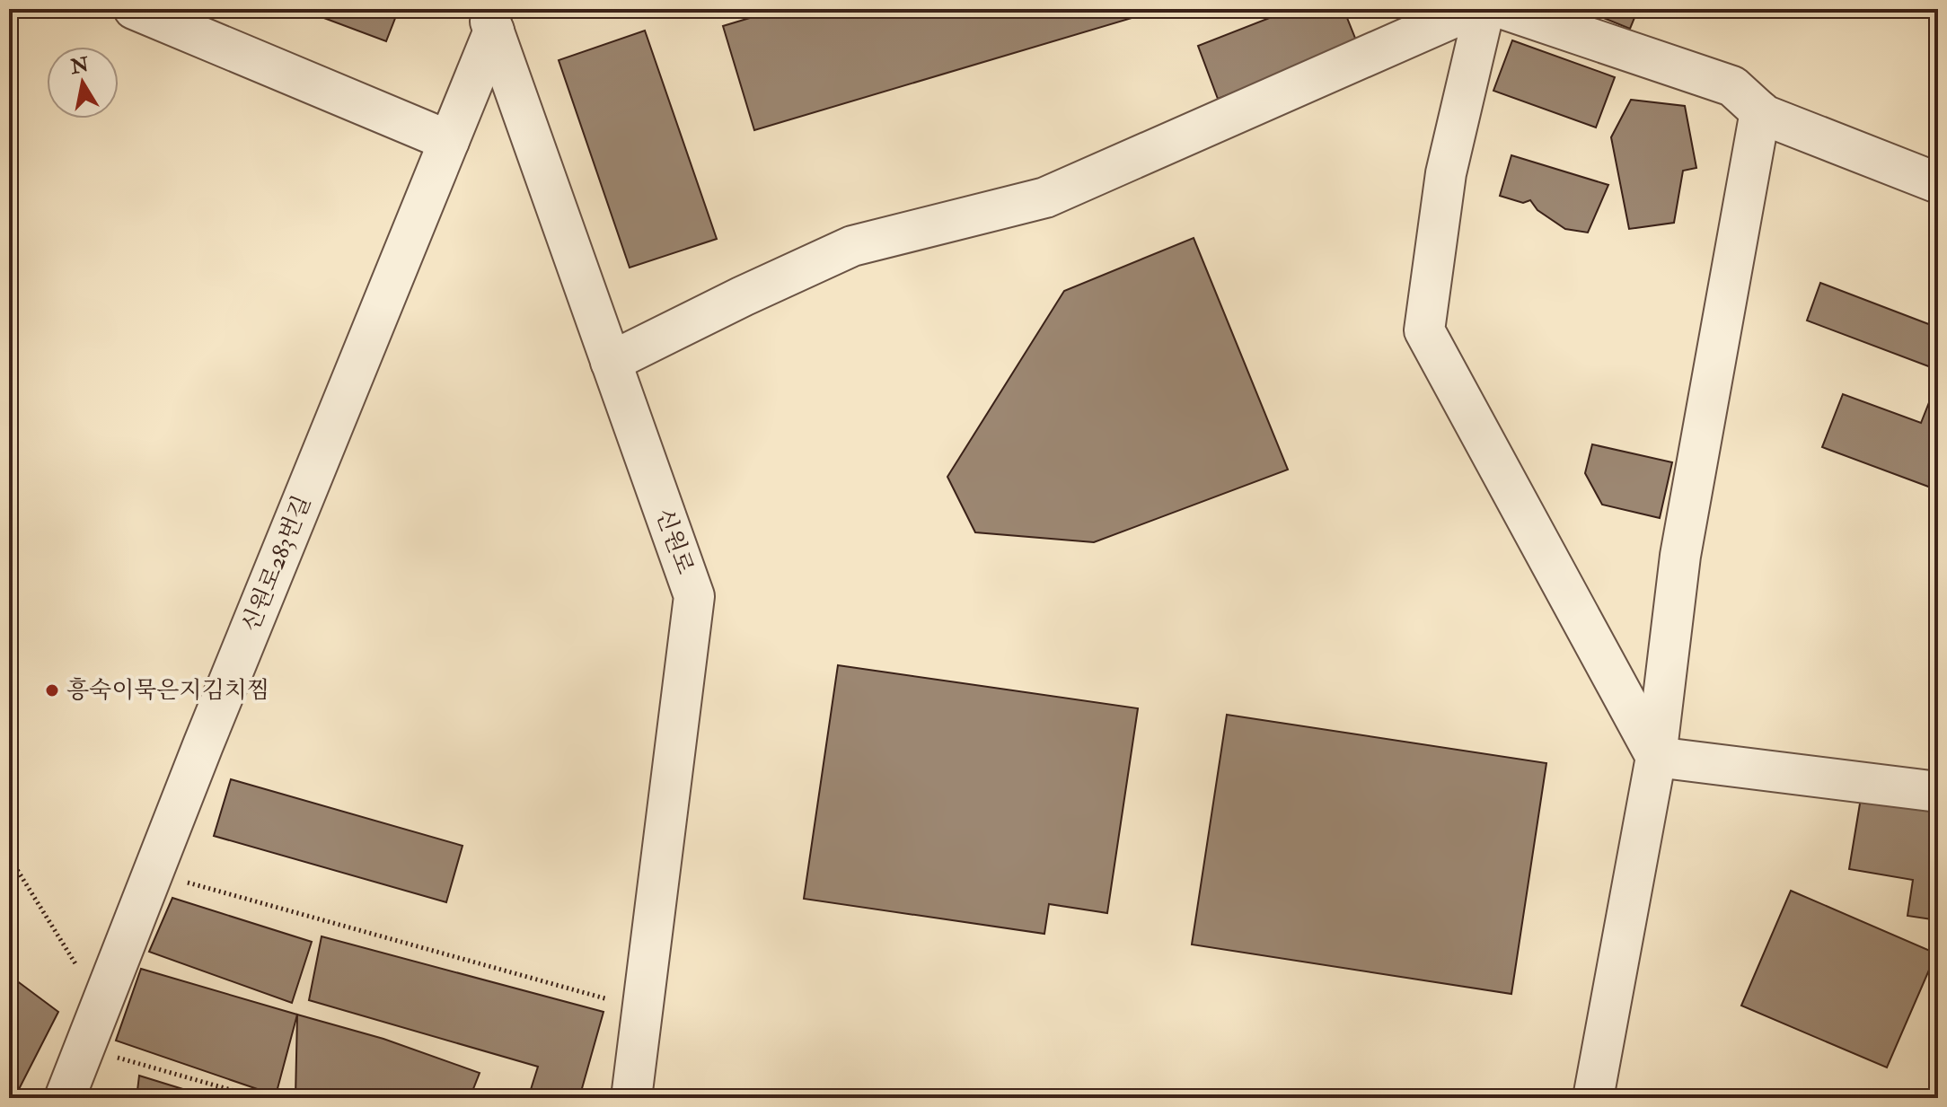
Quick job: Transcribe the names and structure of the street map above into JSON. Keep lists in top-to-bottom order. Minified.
{"streets":{"street":["신원로","신원로283번길"]},"crossings":[["신원로","신원로283번길"]],"places":["흥숙이묵은지김치찜"],"north":"top"}
